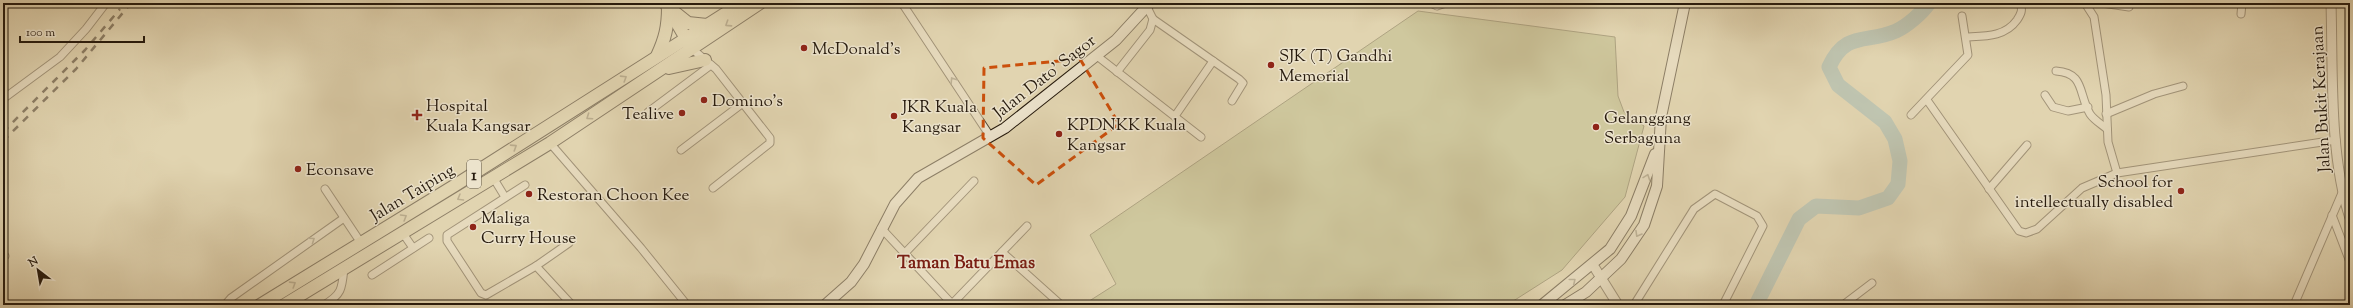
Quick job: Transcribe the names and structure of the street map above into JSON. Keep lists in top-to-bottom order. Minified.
{"streets":{"main road":["Jalan Dato' Sagor","1","Jalan Taiping"],"street":["Jalan Bukit Kerajaan"]},"districts":["Taman Batu Emas"],"places":{"other":["McDonald's","SJK (T) Gandhi Memorial","Domino's","Tealive","JKR Kuala Kangsar","Gelanggang Serbaguna","KPDNKK Kuala Kangsar","Econsave","School for intellectually disabled","Restoran Choon Kee","Maliga Curry House"],"health":["Hospital Kuala Kangsar"]},"scale_bar":"100 m","north":"top left"}
